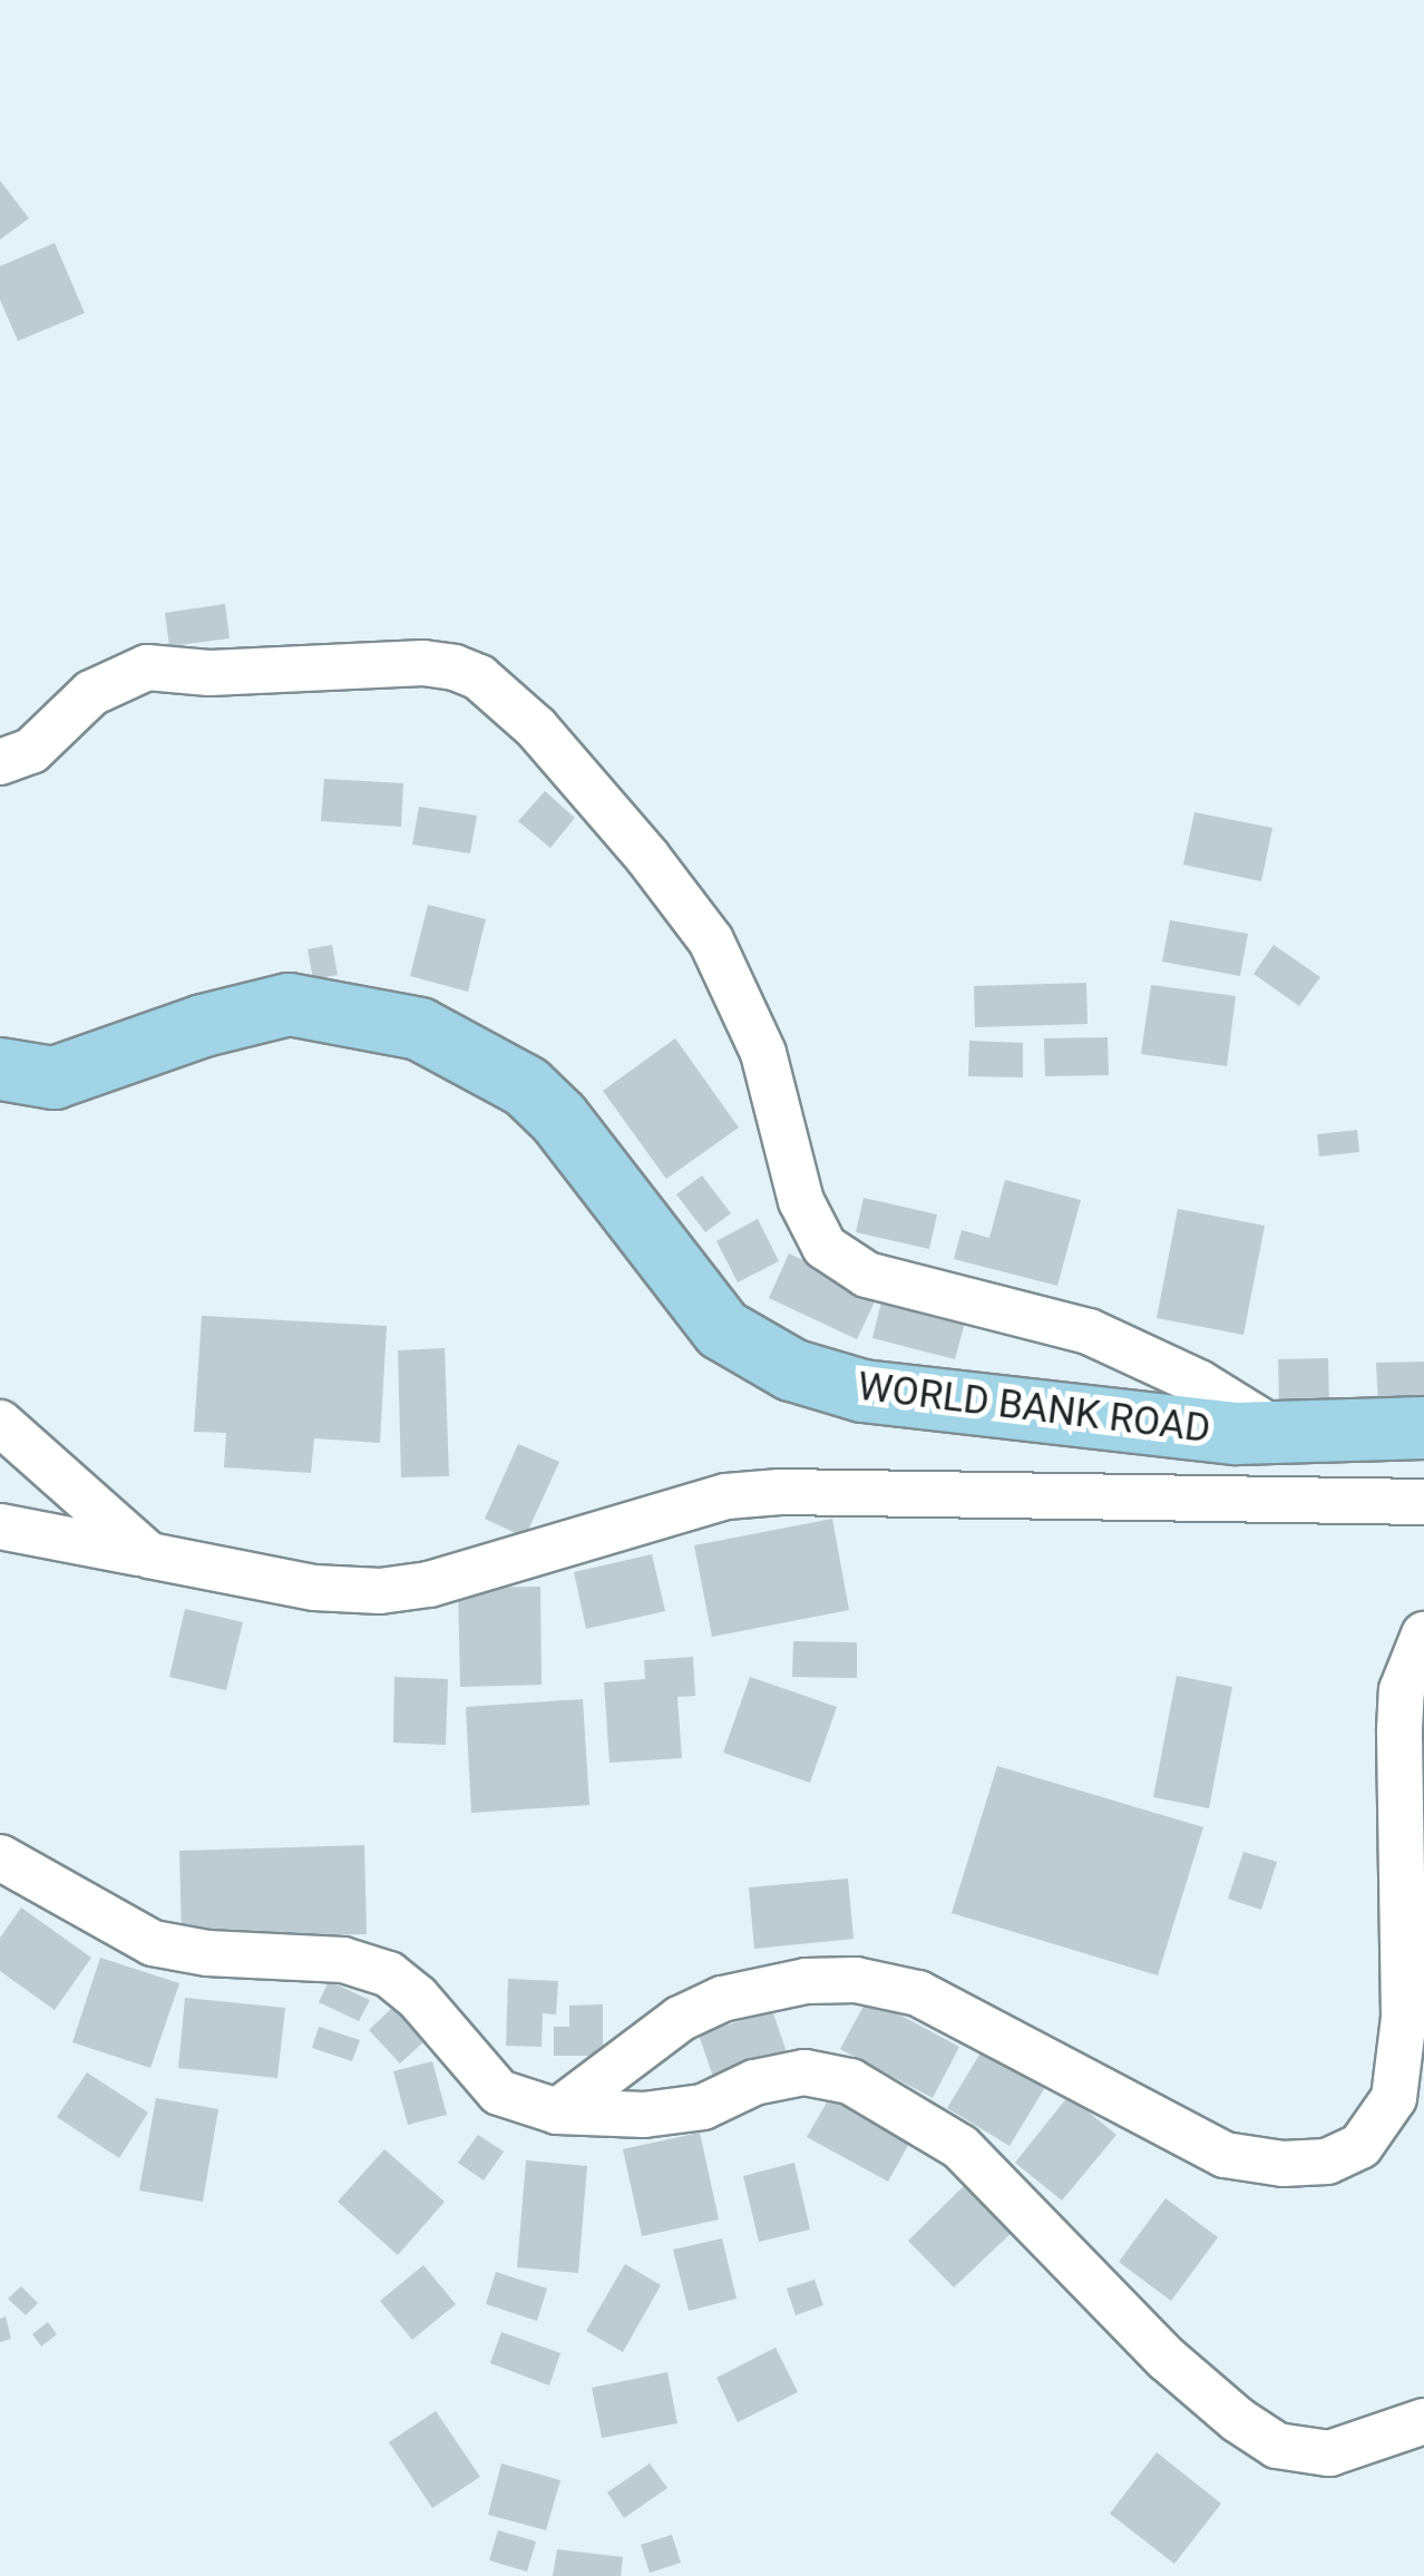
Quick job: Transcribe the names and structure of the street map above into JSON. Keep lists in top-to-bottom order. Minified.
{"streets":{"main road":["WORLD BANK ROAD"]}}
